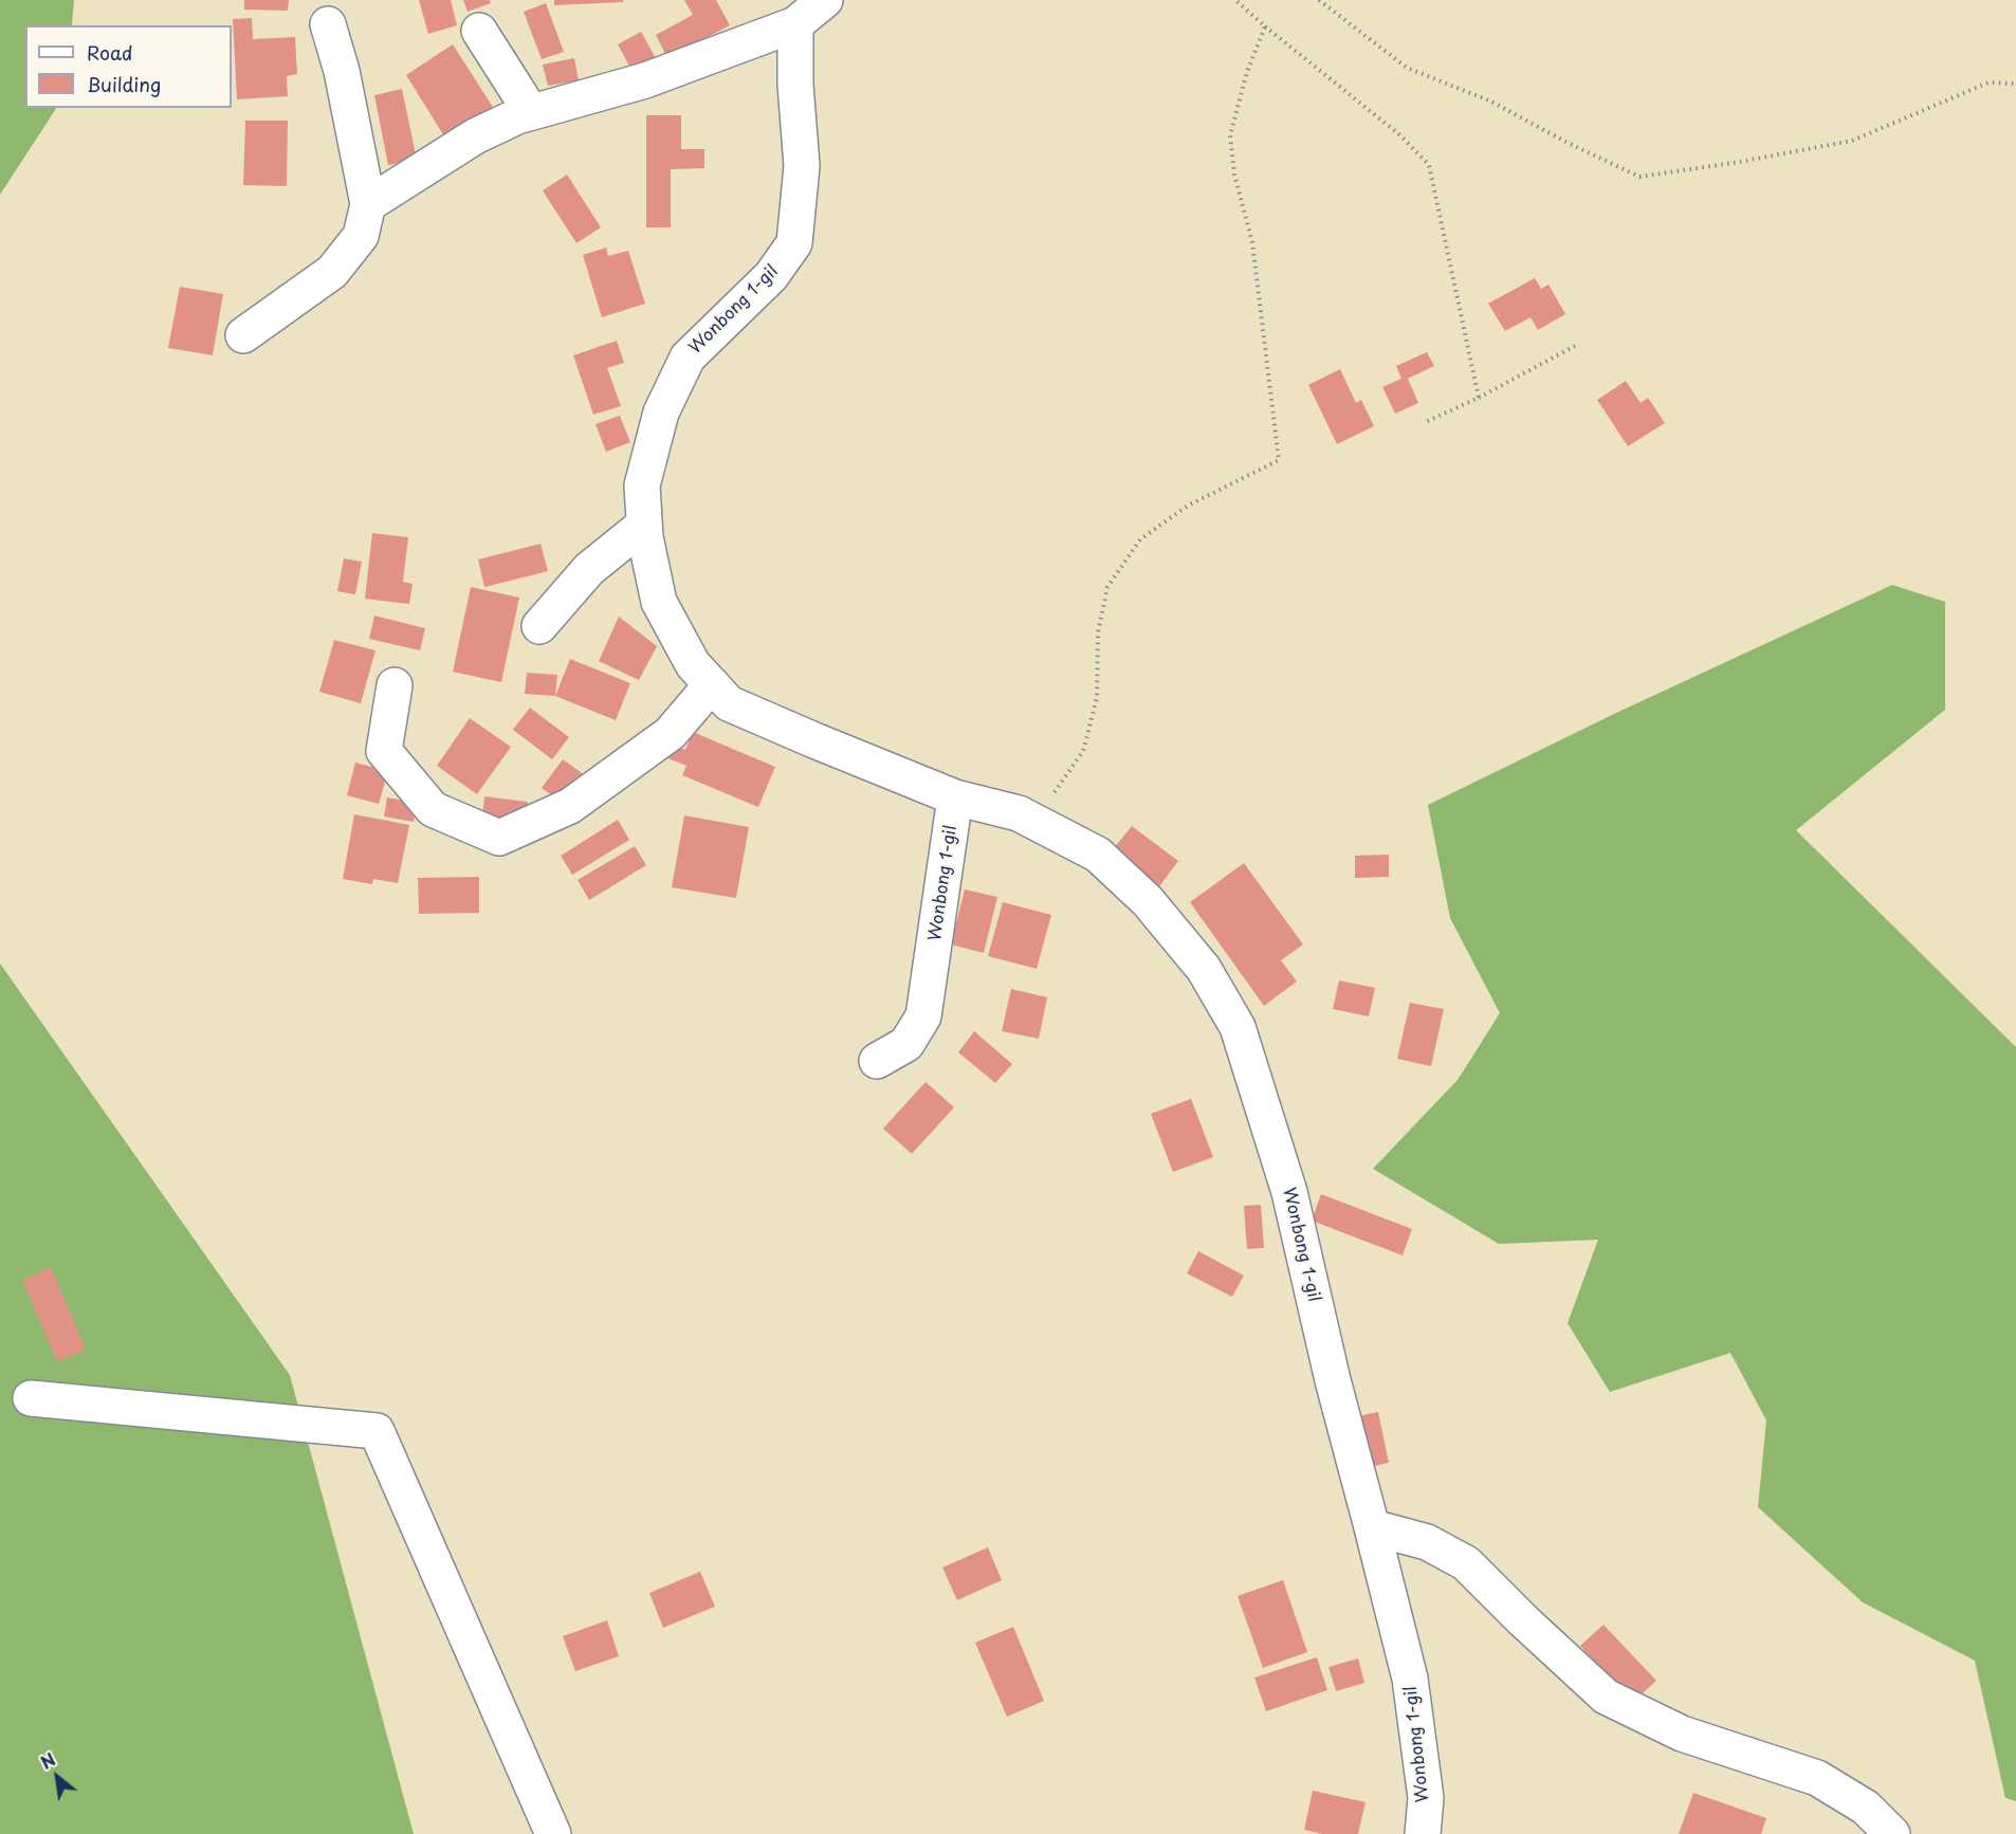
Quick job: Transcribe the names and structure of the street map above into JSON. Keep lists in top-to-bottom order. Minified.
{"streets":{"street":["Wonbong 1-gil"]},"legend":["Road","Building"],"north":"top left"}
